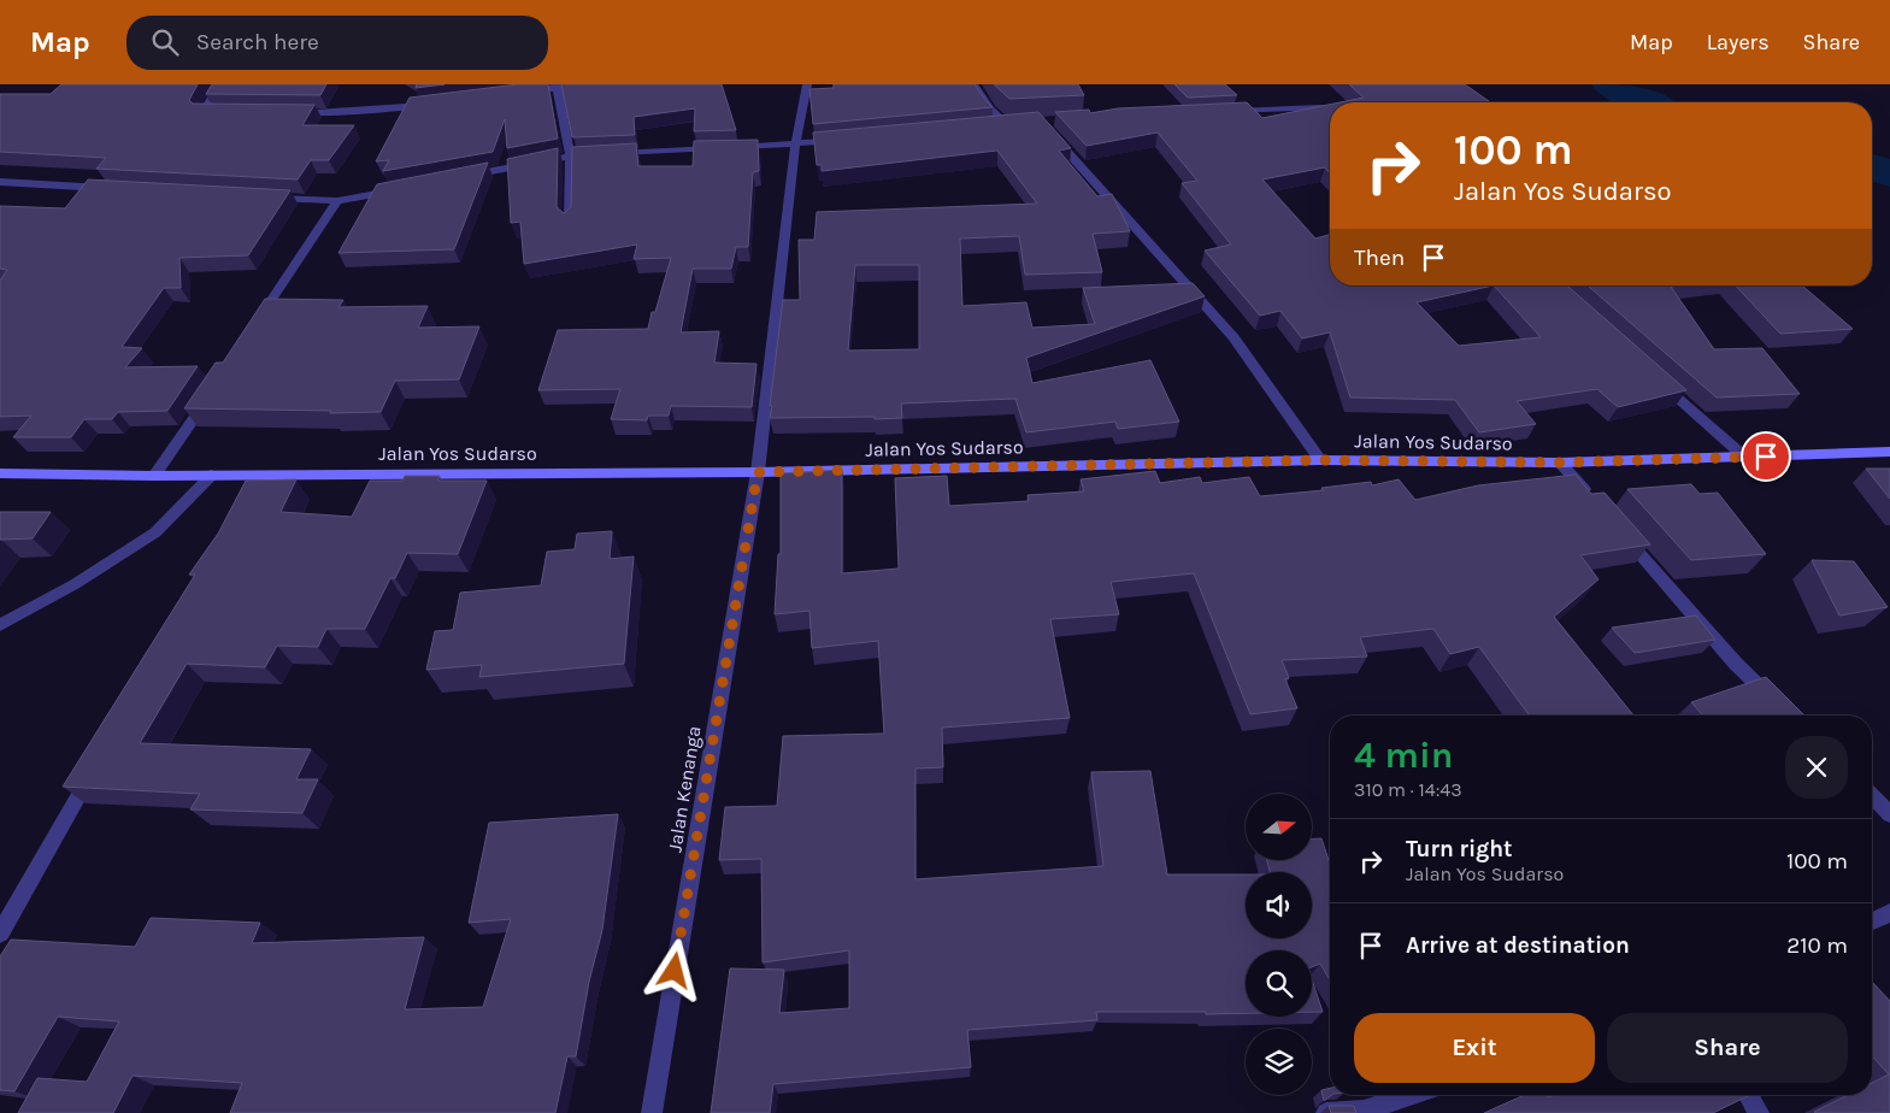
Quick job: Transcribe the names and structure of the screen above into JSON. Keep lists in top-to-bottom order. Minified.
{"streets":{"street":["Jalan Yos Sudarso","Jalan Kenanga"]},"crossings":[["Jalan Yos Sudarso","Jalan Kenanga"]],"north":"right","page":{"header":"Map","search":"Search here","nav":["Map","Layers","Share"],"turn":["100 m","Jalan Yos Sudarso"],"then":"Then","heading":["4 min","310 m · 14:43"],"list":[{"name":"Turn right","note":"Jalan Yos Sudarso","value":"100 m"},{"name":"Arrive at destination","value":"210 m"}],"buttons":["Exit","Share"]}}
